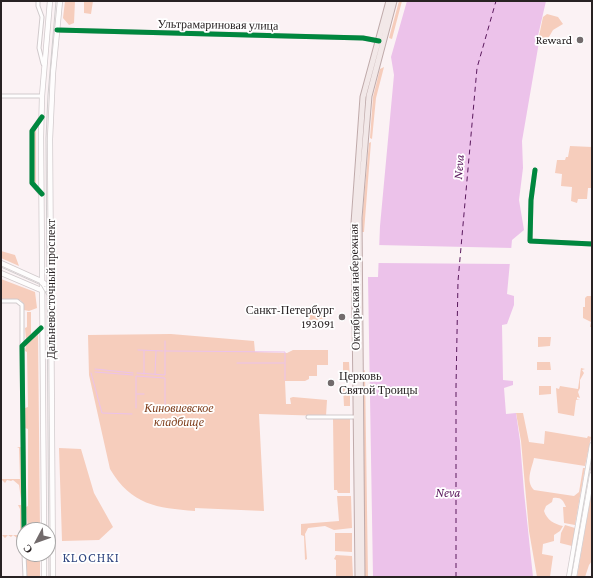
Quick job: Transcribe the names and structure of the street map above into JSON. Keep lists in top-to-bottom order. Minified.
{"streets":{"main road":["Октябрьская набережная","Дальневосточный проспект"],"street":["Ультрамариновая улица"]},"crossings":[["Ультрамариновая улица","Октябрьская набережная"],["Ультрамариновая улица","Дальневосточный проспект"]],"districts":["KLOCHKI"],"water":["Neva"],"parks":["Киновиевское кладбище"],"places":["Reward","Санкт-Петербург 193091","Церковь Святой Троицы"],"north":"bottom left"}
